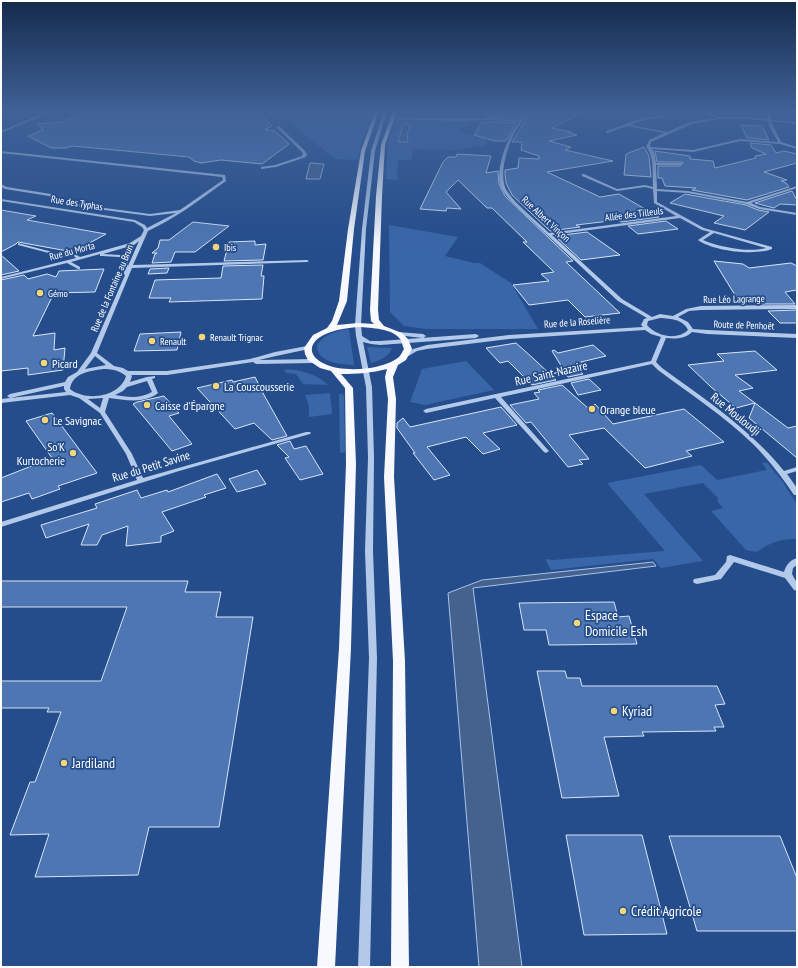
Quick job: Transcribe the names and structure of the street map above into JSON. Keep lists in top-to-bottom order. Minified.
{"streets":{"street":["Rue des Typhas","Allée des Tilleuls","Rue Albert Vinçon","Rue du Morta","Rue de la Fontaine au Brun","Rue Léo Lagrange","Rue de la Roselière","Route de Penhoët","Rue Saint-Nazaire","Rue Mouloudji","Rue du Petit Savine"]},"crossings":[["Rue des Typhas","Rue de la Fontaine au Brun"],["Allée des Tilleuls","Rue Albert Vinçon"],["Rue du Morta","Rue de la Fontaine au Brun"],["Rue Saint-Nazaire","Rue Mouloudji"]],"places":["Ibis","Gémo","Renault Trignac","Renault","Picard","La Couscousserie","Caisse d'Épargne","Orange bleue","Le Savignac","So'K Kurtocherie","Espace Domicile Esh","Kyriad","Jardiland","Crédit Agricole"]}
